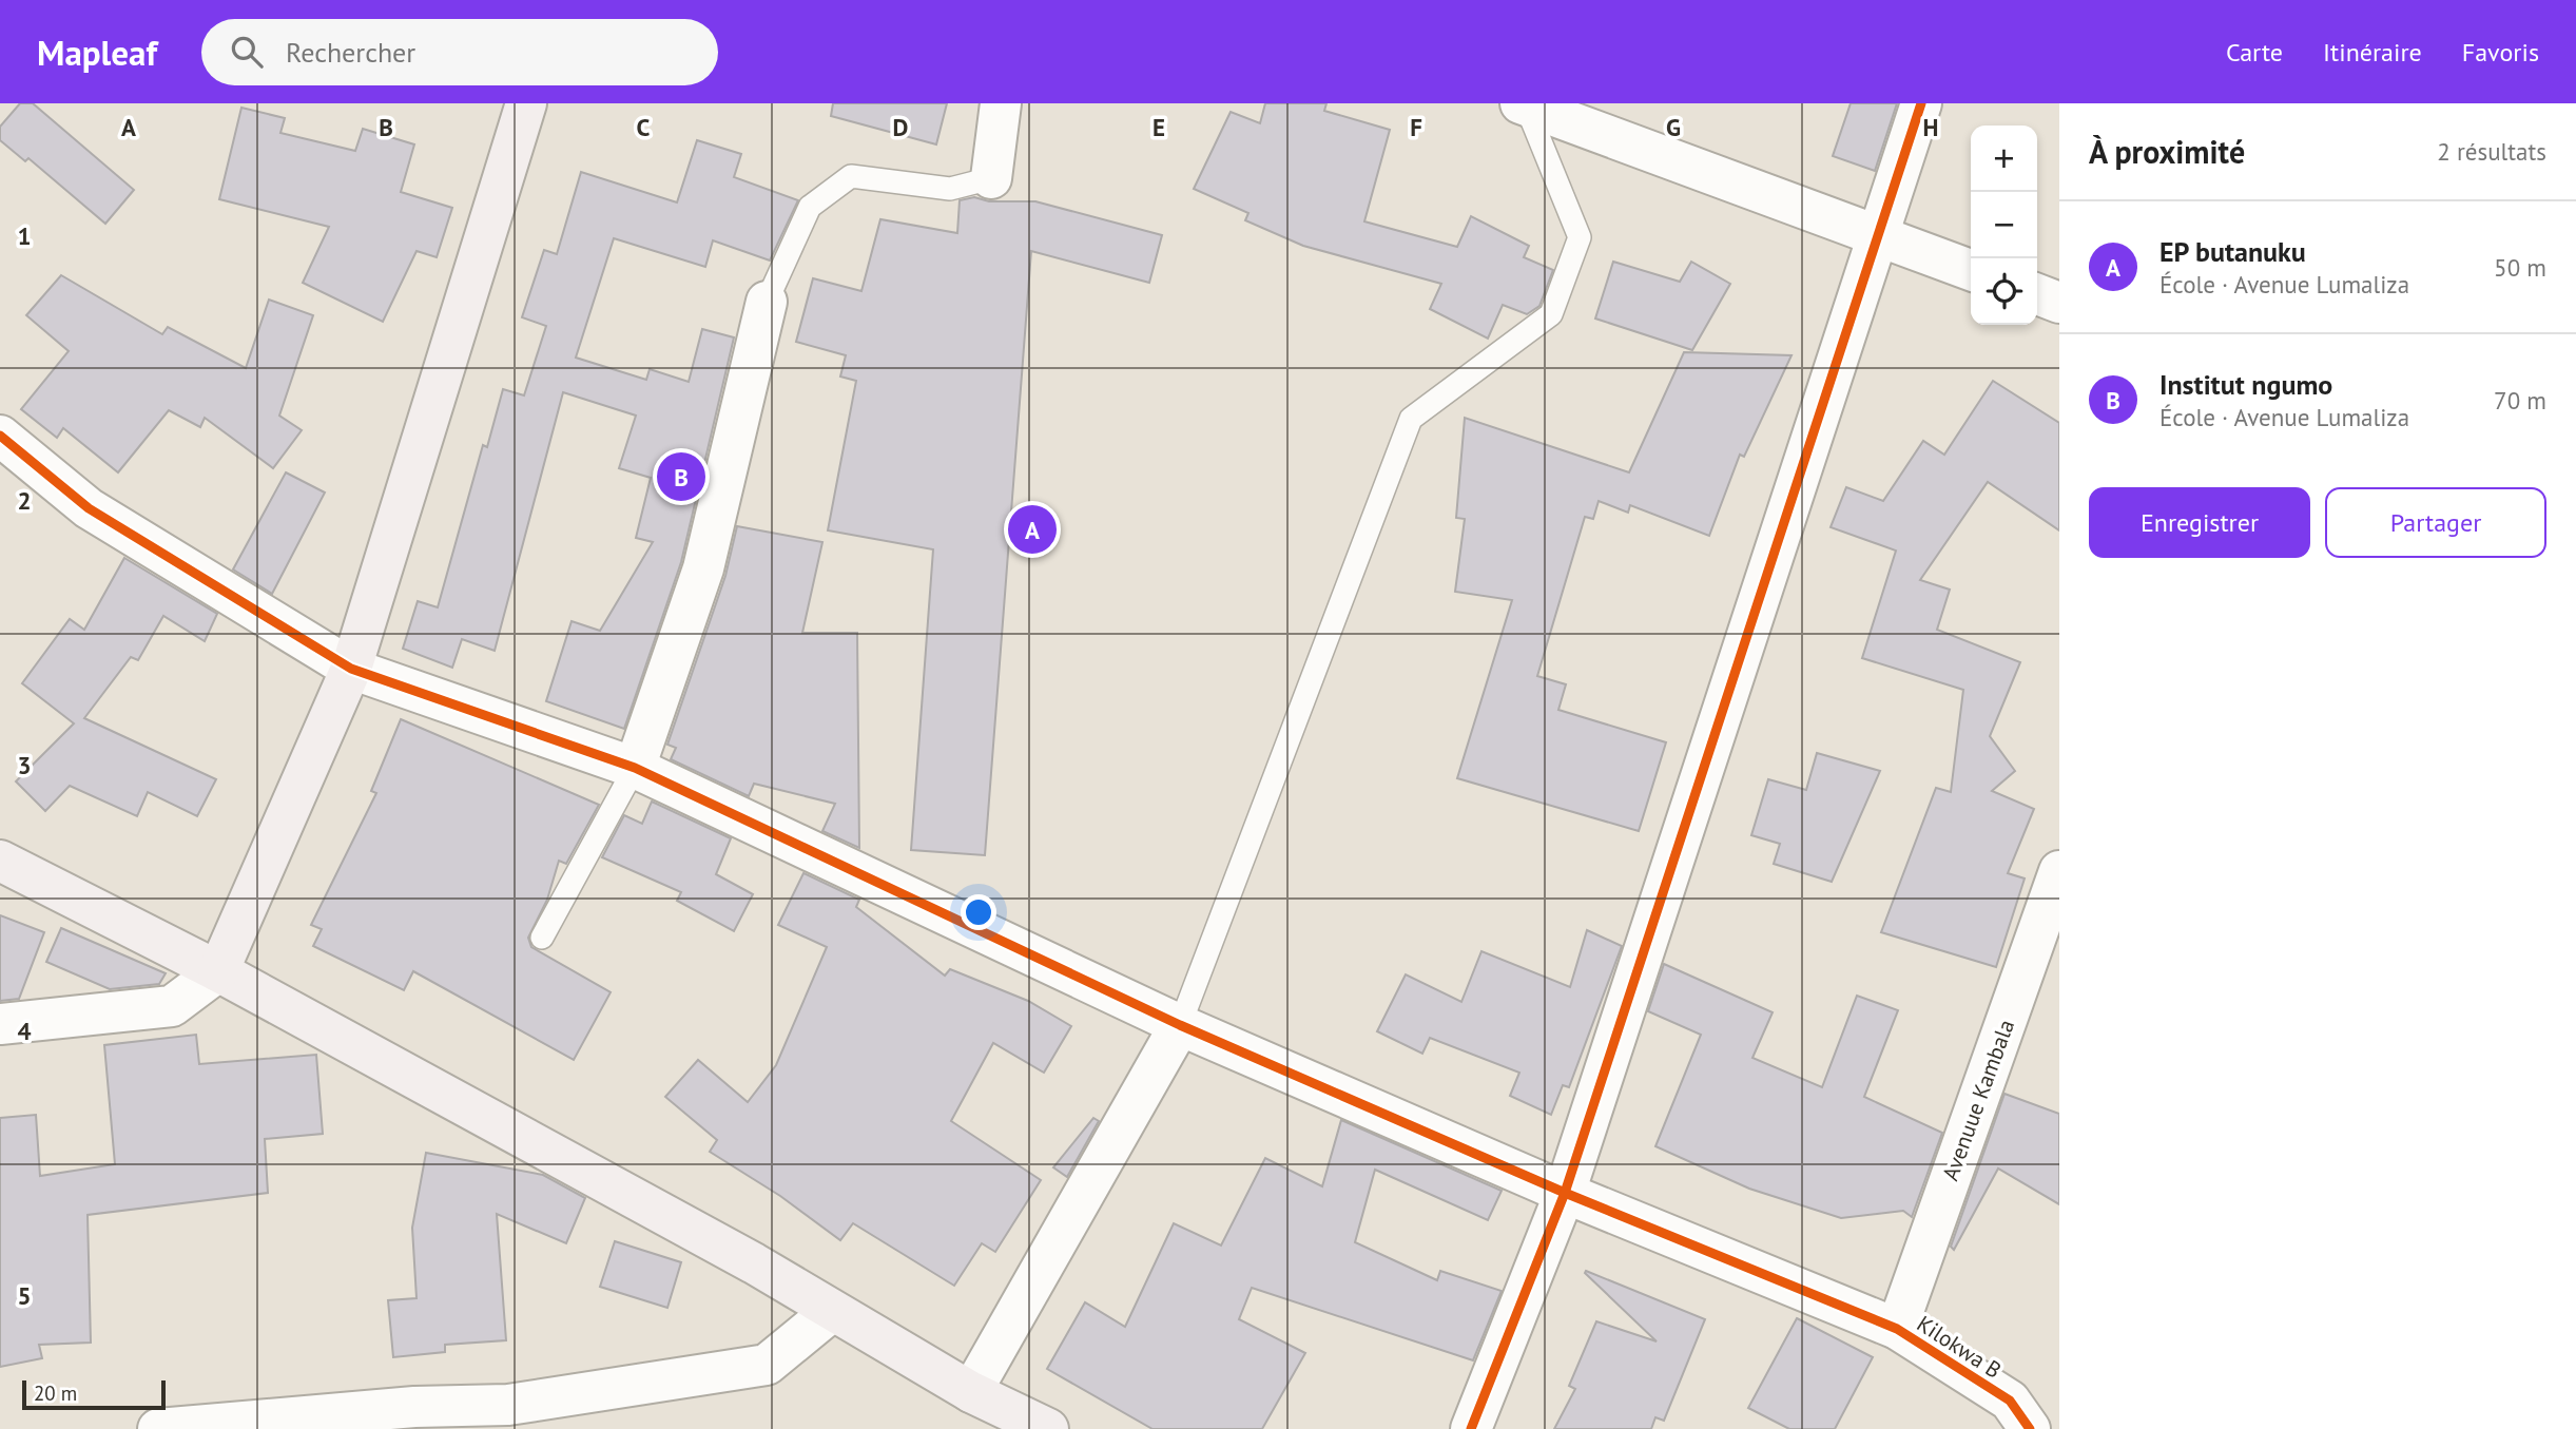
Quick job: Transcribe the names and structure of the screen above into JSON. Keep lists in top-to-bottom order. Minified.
{"streets":{"street":["Avenuue Kambala","Kilokwa B"]},"crossings":[["Avenuue Kambala","Kilokwa B"]],"scale_bar":"20 m","page":{"header":"Mapleaf","search":"Rechercher","nav":["Carte","Itinéraire","Favoris"],"heading":["À proximité","2 résultats"],"map_buttons":["+","−"],"list":[{"mark":"A","name":"EP butanuku","note":"École · Avenue Lumaliza","value":"50 m"},{"mark":"B","name":"Institut ngumo","note":"École · Avenue Lumaliza","value":"70 m"}],"pins":["B","A"],"buttons":["Enregistrer","Partager"],"scale":"20 m"},"grid":{"columns":["A","B","C","D","E","F","G","H"],"rows":["1","2","3","4","5"]}}
